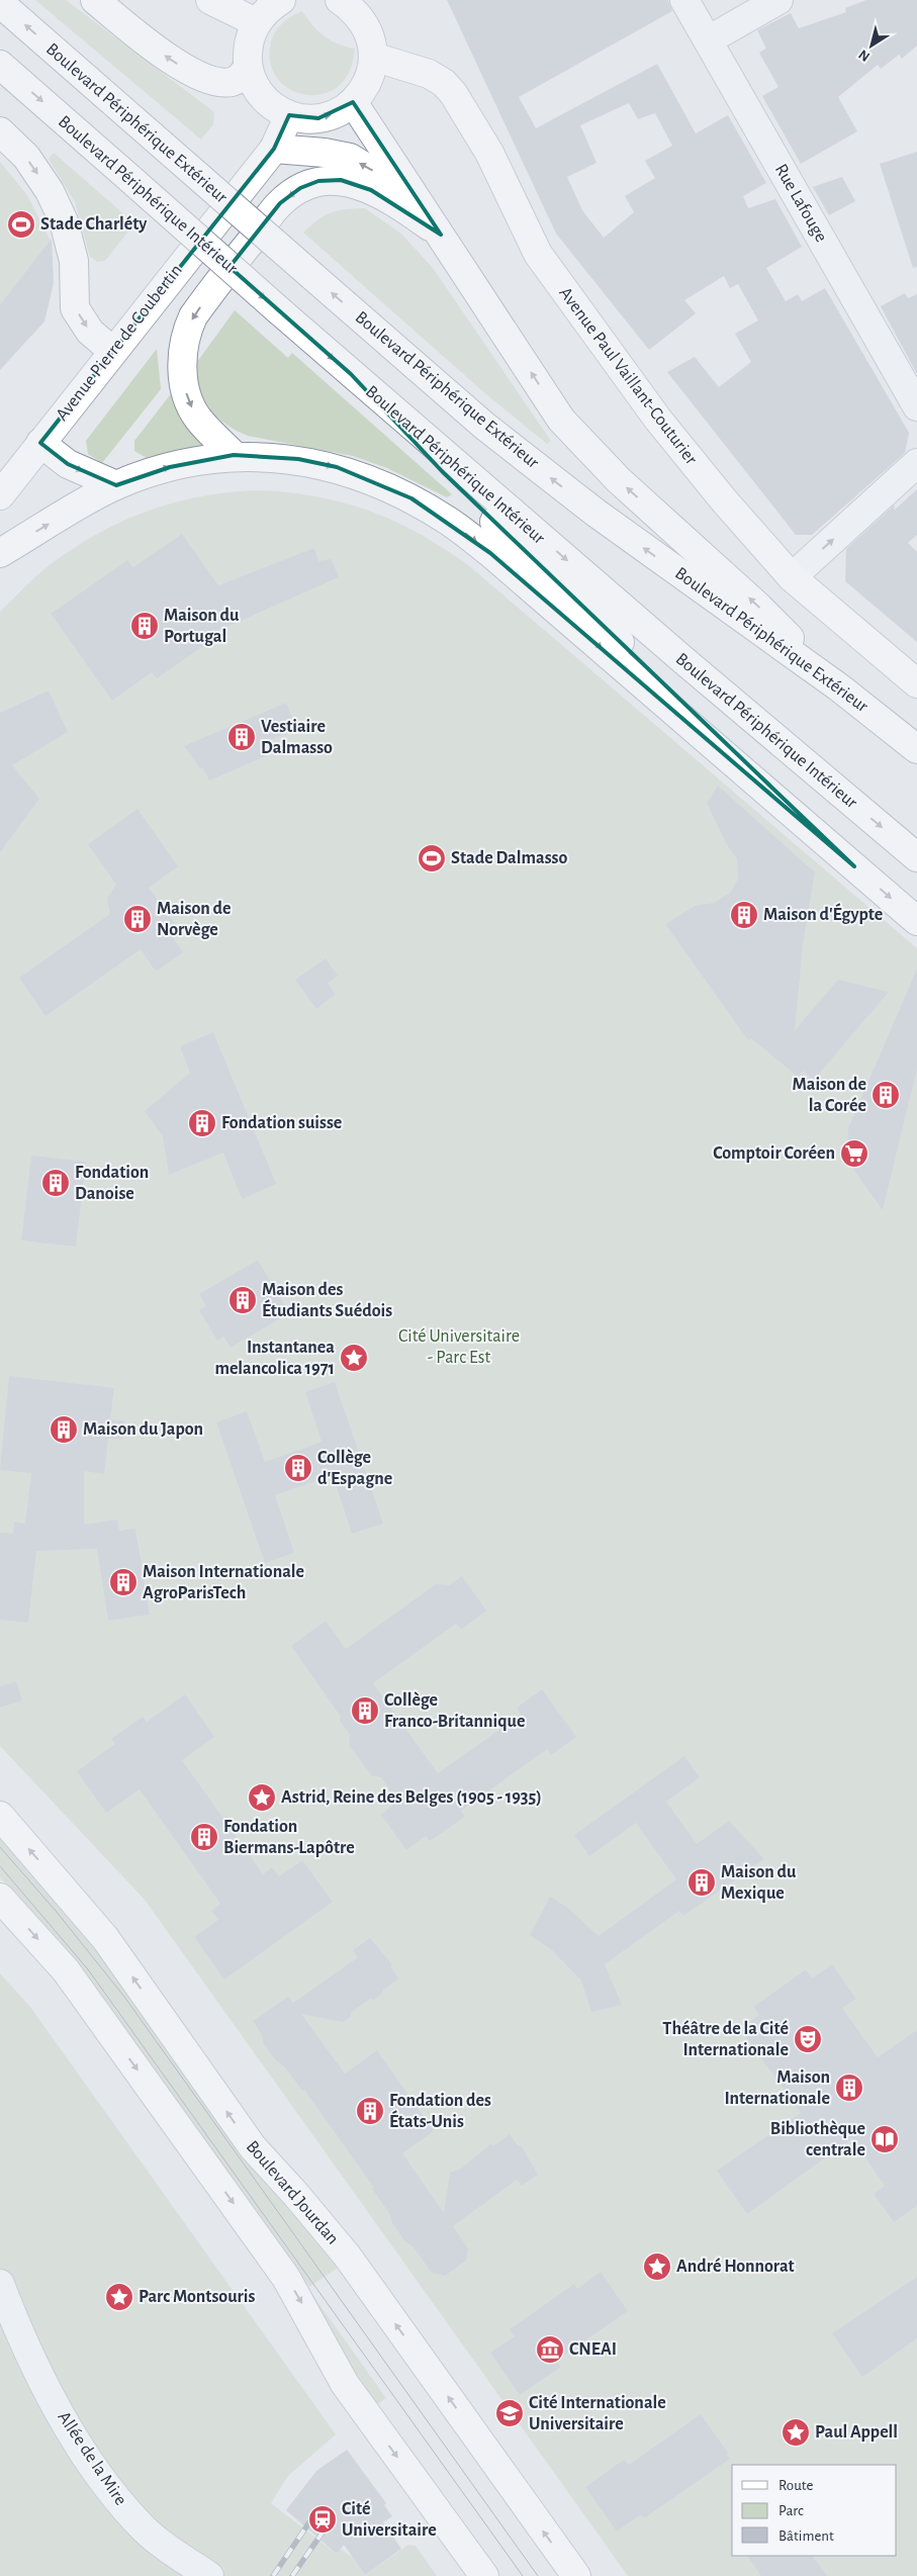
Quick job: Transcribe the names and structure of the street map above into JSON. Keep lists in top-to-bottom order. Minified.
{"streets":{"main road":["Boulevard Périphérique Extérieur","Boulevard Périphérique Intérieur","Avenue Pierre de Coubertin","Avenue Paul Vaillant-Couturier","Boulevard Jourdan"],"street":["Rue Lafouge","Allée de la Mire"]},"parks":["Cité Universitaire - Parc Est"],"places":{"sports":["Stade Charléty","Stade Dalmasso"],"building":["Maison du Portugal","Vestiaire Dalmasso","Maison d'Égypte","Maison de Norvège","Maison de la Corée","Fondation suisse","Fondation Danoise","Maison des Étudiants Suédois","Maison du Japon","Collège d'Espagne","Maison Internationale AgroParisTech","Collège Franco-Britannique","Fondation Biermans-Lapôtre","Maison du Mexique","Maison Internationale","Fondation des États-Unis"],"supermarket":["Comptoir Coréen"],"place":["Instantanea melancolica 1971","Astrid, Reine des Belges (1905 - 1935)","André Honnorat","Parc Montsouris","Paul Appell"],"theatre":["Théâtre de la Cité Internationale"],"library":["Bibliothèque centrale"],"museum":["CNEAI"],"school or university":["Cité Internationale Universitaire"],"station":["Cité Universitaire"]},"legend":["Route","Parc","Bâtiment"],"north":"bottom left"}
